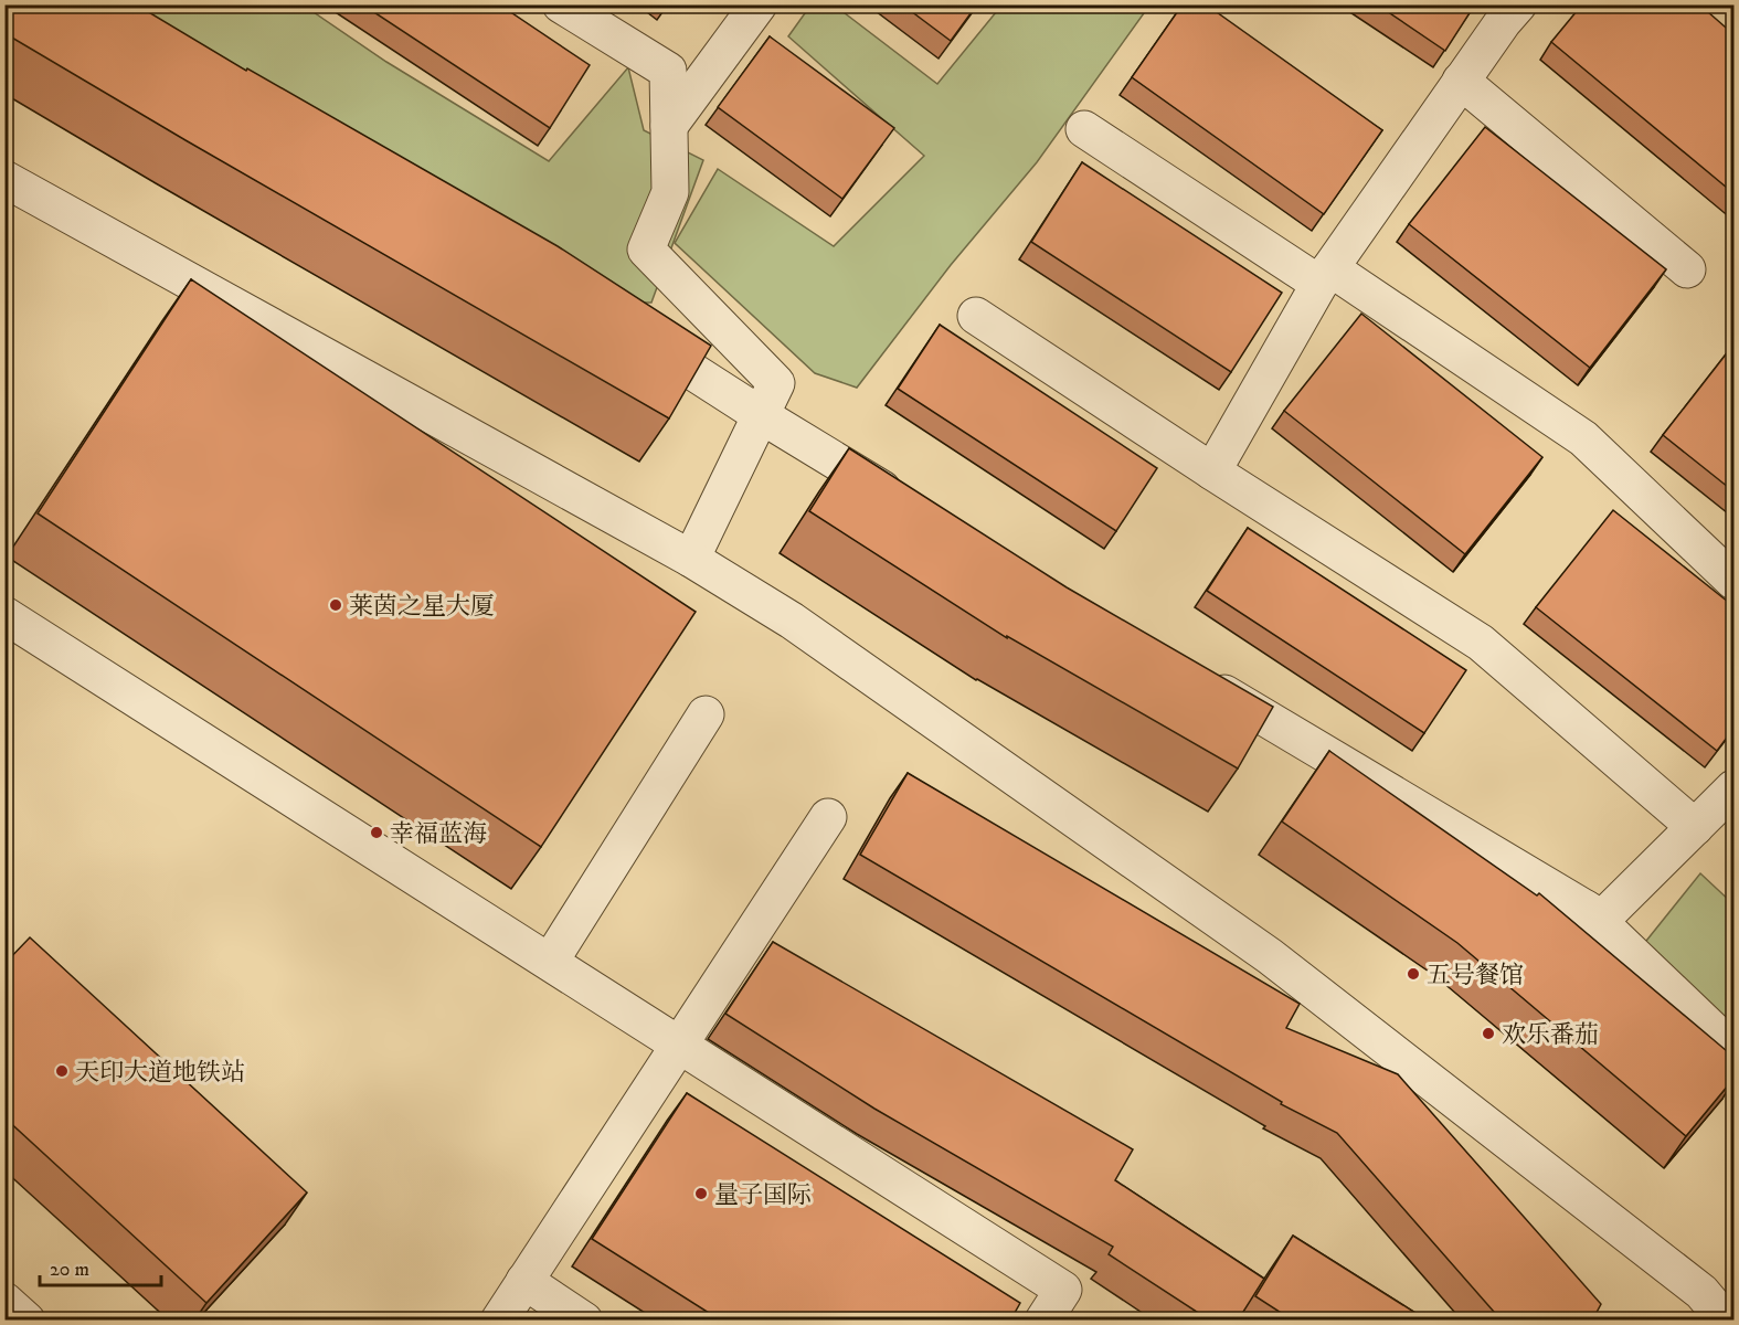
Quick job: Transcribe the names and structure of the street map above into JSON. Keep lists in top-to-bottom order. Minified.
{"places":["莱茵之星大厦","幸福蓝海","五号餐馆","欢乐番茄","天印大道地铁站","量子国际"],"scale_bar":"20 m"}
